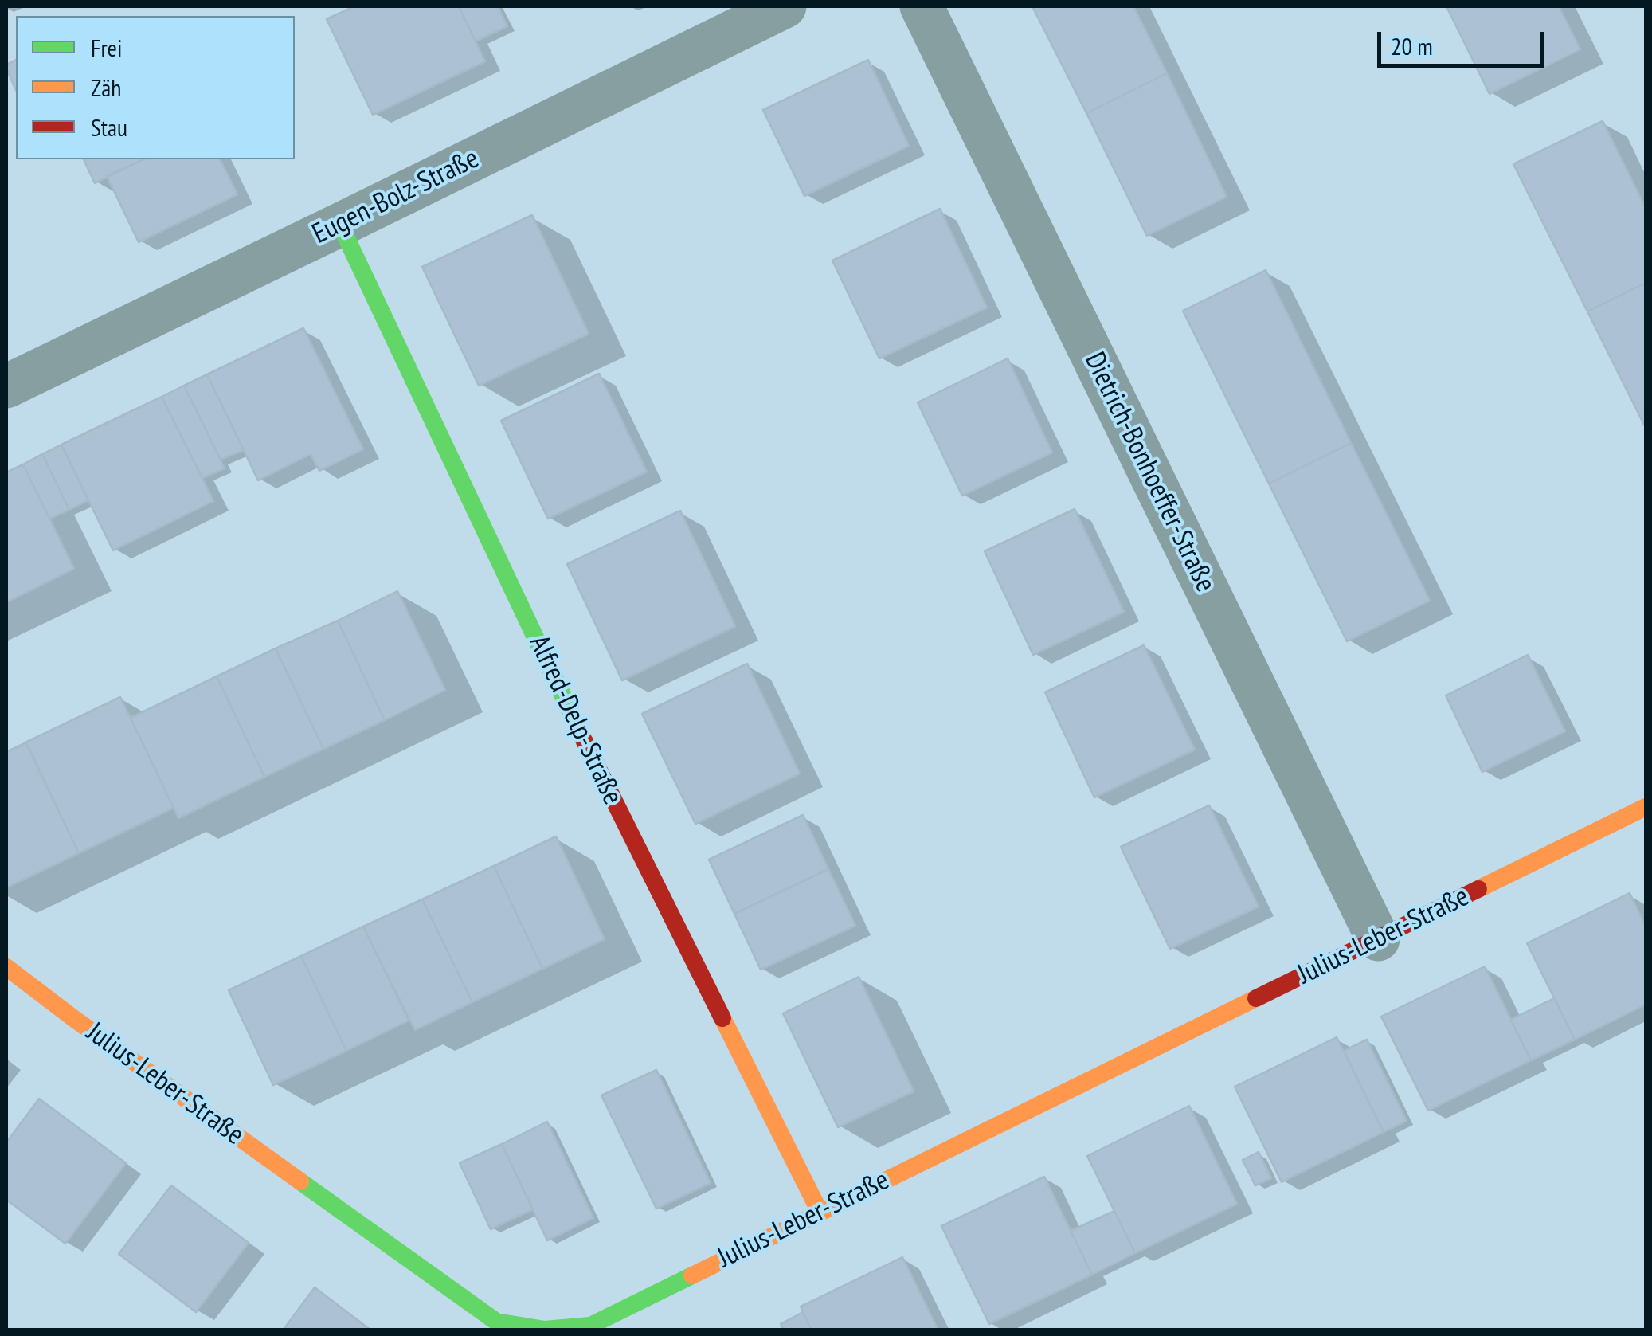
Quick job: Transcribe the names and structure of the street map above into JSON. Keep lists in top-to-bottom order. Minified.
{"streets":{"street":["Eugen-Bolz-Straße","Dietrich-Bonhoeffer-Straße","Alfred-Delp-Straße","Julius-Leber-Straße"]},"crossings":[["Eugen-Bolz-Straße","Alfred-Delp-Straße"],["Dietrich-Bonhoeffer-Straße","Julius-Leber-Straße"],["Alfred-Delp-Straße","Julius-Leber-Straße"]],"legend":["Frei","Zäh","Stau"],"scale_bar":"20 m"}
